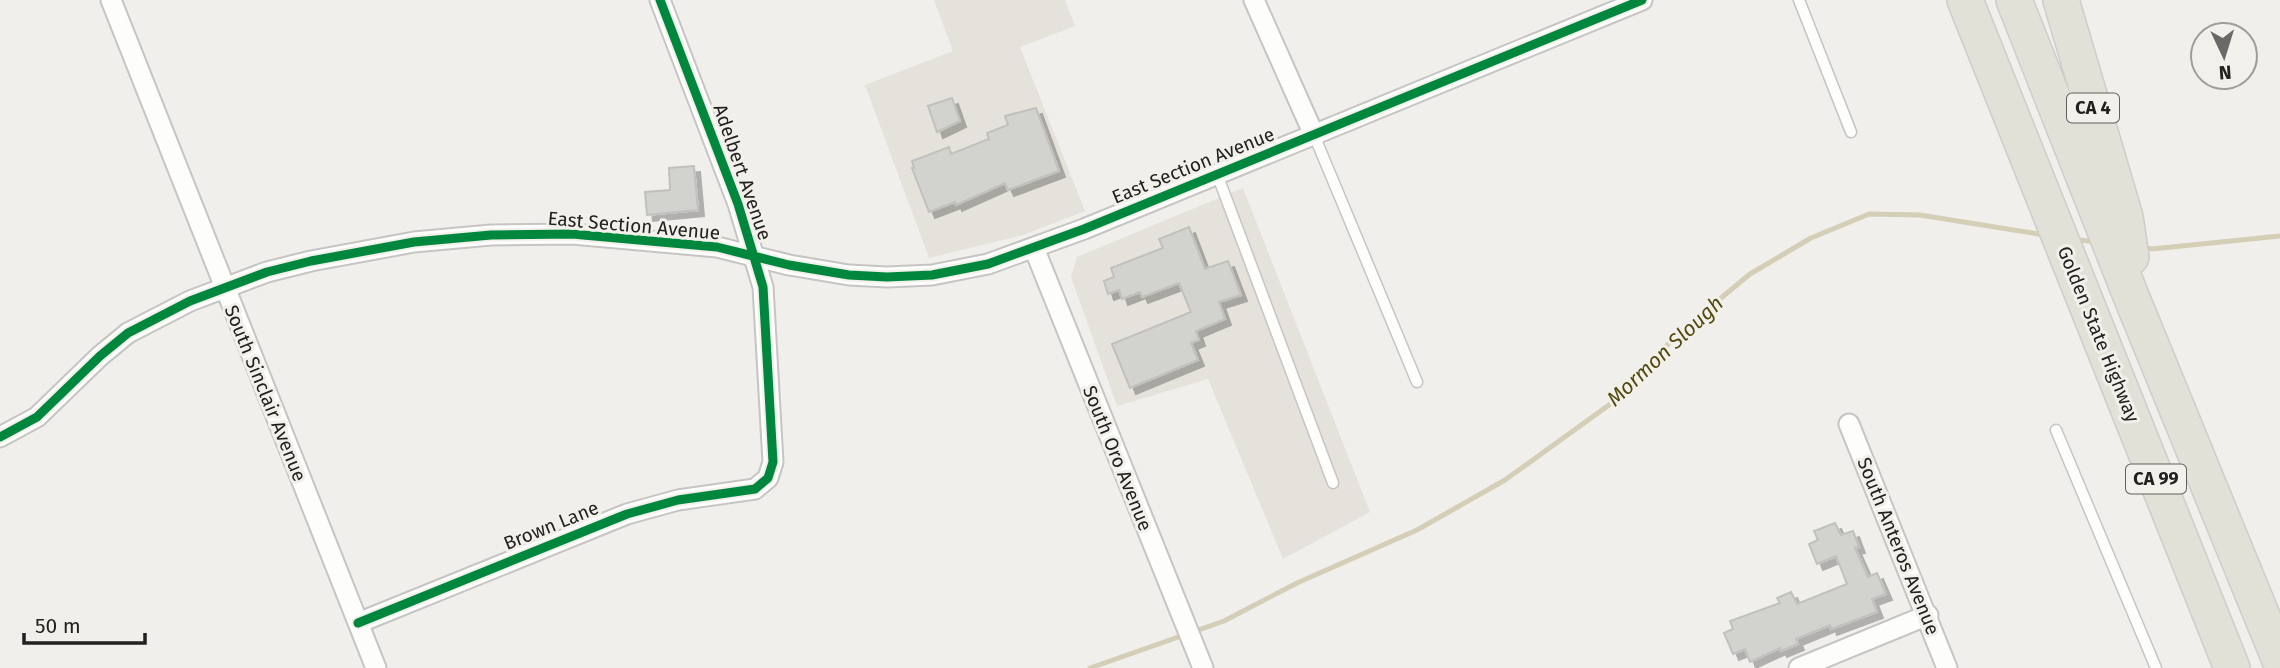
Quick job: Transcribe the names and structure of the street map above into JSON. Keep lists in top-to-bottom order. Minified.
{"streets":{"highway":["CA 4","Golden State Highway","CA 99"],"street":["East Section Avenue","Adelbert Avenue","South Sinclair Avenue","South Oro Avenue","Brown Lane","South Anteros Avenue"]},"crossings":[["CA 4","CA 99"],["East Section Avenue","Adelbert Avenue"],["East Section Avenue","South Sinclair Avenue"],["East Section Avenue","South Oro Avenue"],["Adelbert Avenue","Brown Lane"],["South Sinclair Avenue","Brown Lane"]],"water":["Mormon Slough"],"scale_bar":"50 m","north":"bottom"}
